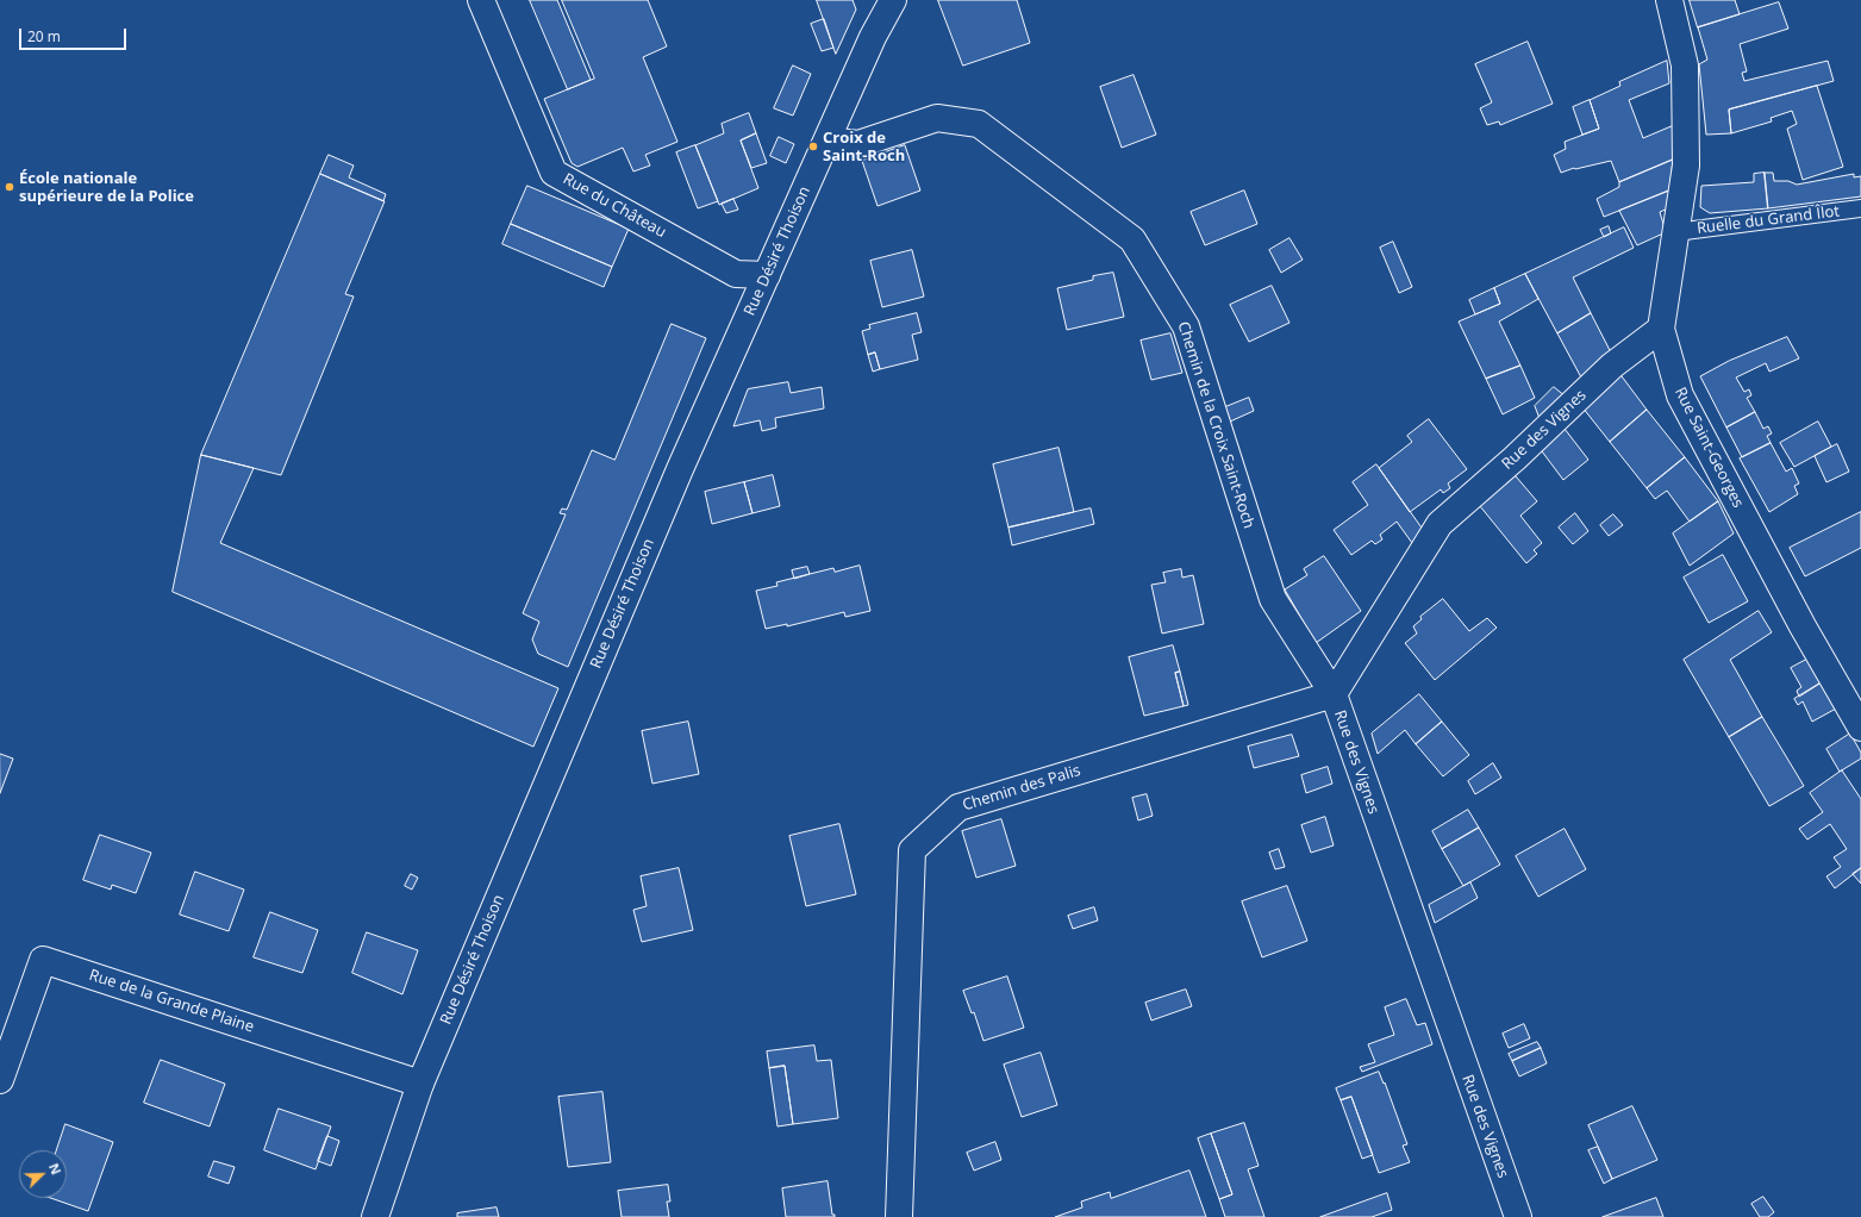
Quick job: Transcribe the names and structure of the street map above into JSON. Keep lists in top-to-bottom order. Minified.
{"streets":{"street":["Rue du Château","Rue Désiré Thoison","Chemin de la Croix Saint-Roch","Rue des Vignes","Rue Saint-Georges","Chemin des Palis","Rue de la Grande Plaine"],"lane":["Ruelle du Grand Îlot"]},"crossings":[["Rue du Château","Rue Désiré Thoison"],["Ruelle du Grand Îlot","Rue Saint-Georges"],["Rue Désiré Thoison","Chemin de la Croix Saint-Roch"],["Rue Désiré Thoison","Rue de la Grande Plaine"],["Chemin de la Croix Saint-Roch","Rue des Vignes"],["Chemin de la Croix Saint-Roch","Chemin des Palis"],["Rue des Vignes","Rue Saint-Georges"],["Rue des Vignes","Chemin des Palis"]],"places":["Croix de Saint-Roch","École nationale supérieure de la Police"],"scale_bar":"20 m","north":"top right"}
